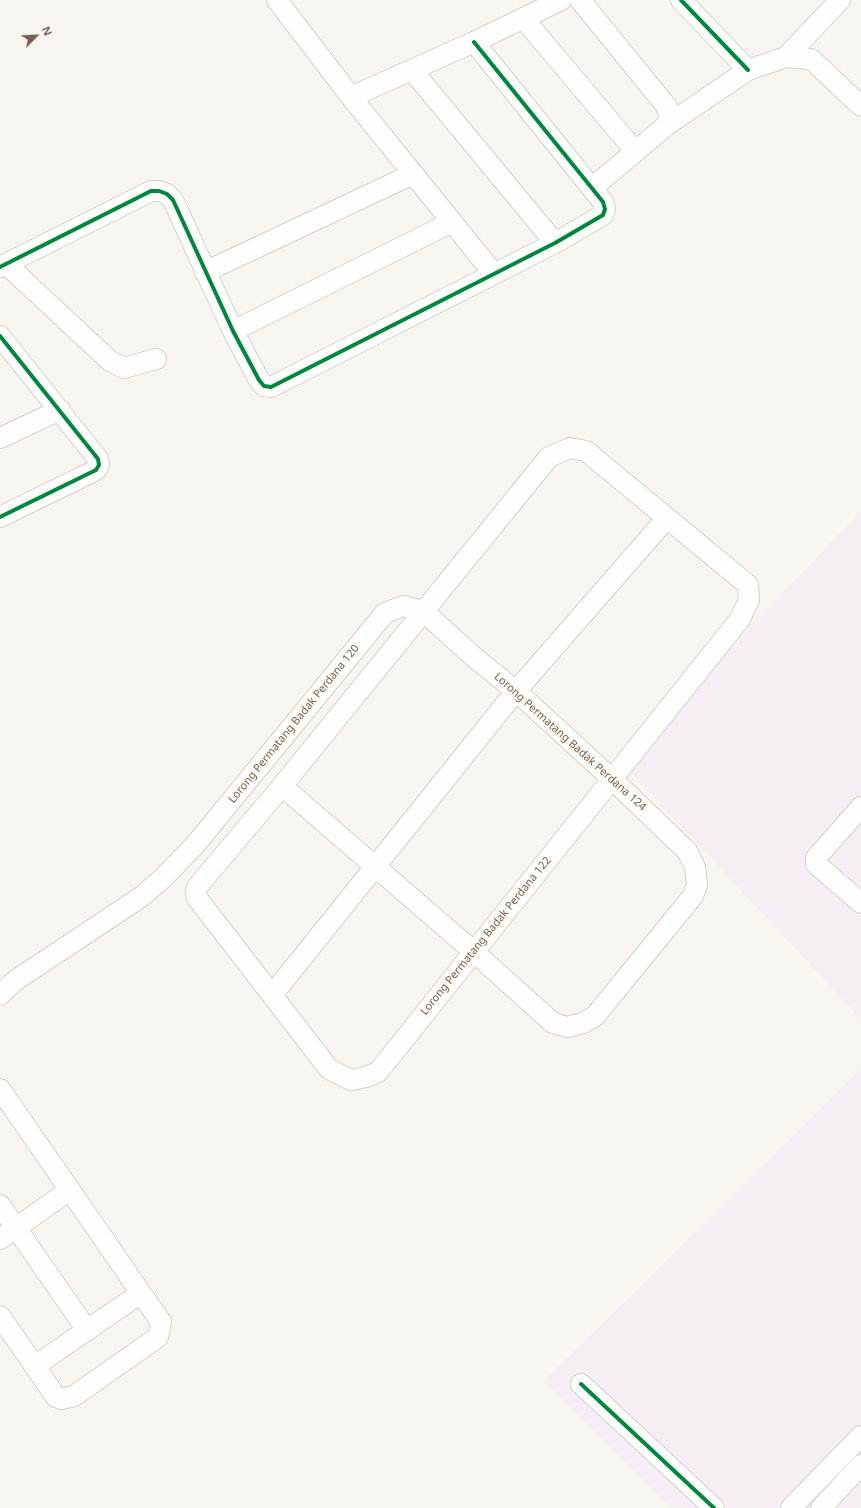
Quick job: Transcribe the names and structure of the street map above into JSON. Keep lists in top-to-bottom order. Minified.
{"streets":{"street":["Lorong Permatang Badak Perdana 120","Lorong Permatang Badak Perdana 124","Lorong Permatang Badak Perdana 122"]},"crossings":[["Lorong Permatang Badak Perdana 120","Lorong Permatang Badak Perdana 124"],["Lorong Permatang Badak Perdana 120","Lorong Permatang Badak Perdana 122"],["Lorong Permatang Badak Perdana 124","Lorong Permatang Badak Perdana 122"]],"north":"top right"}
